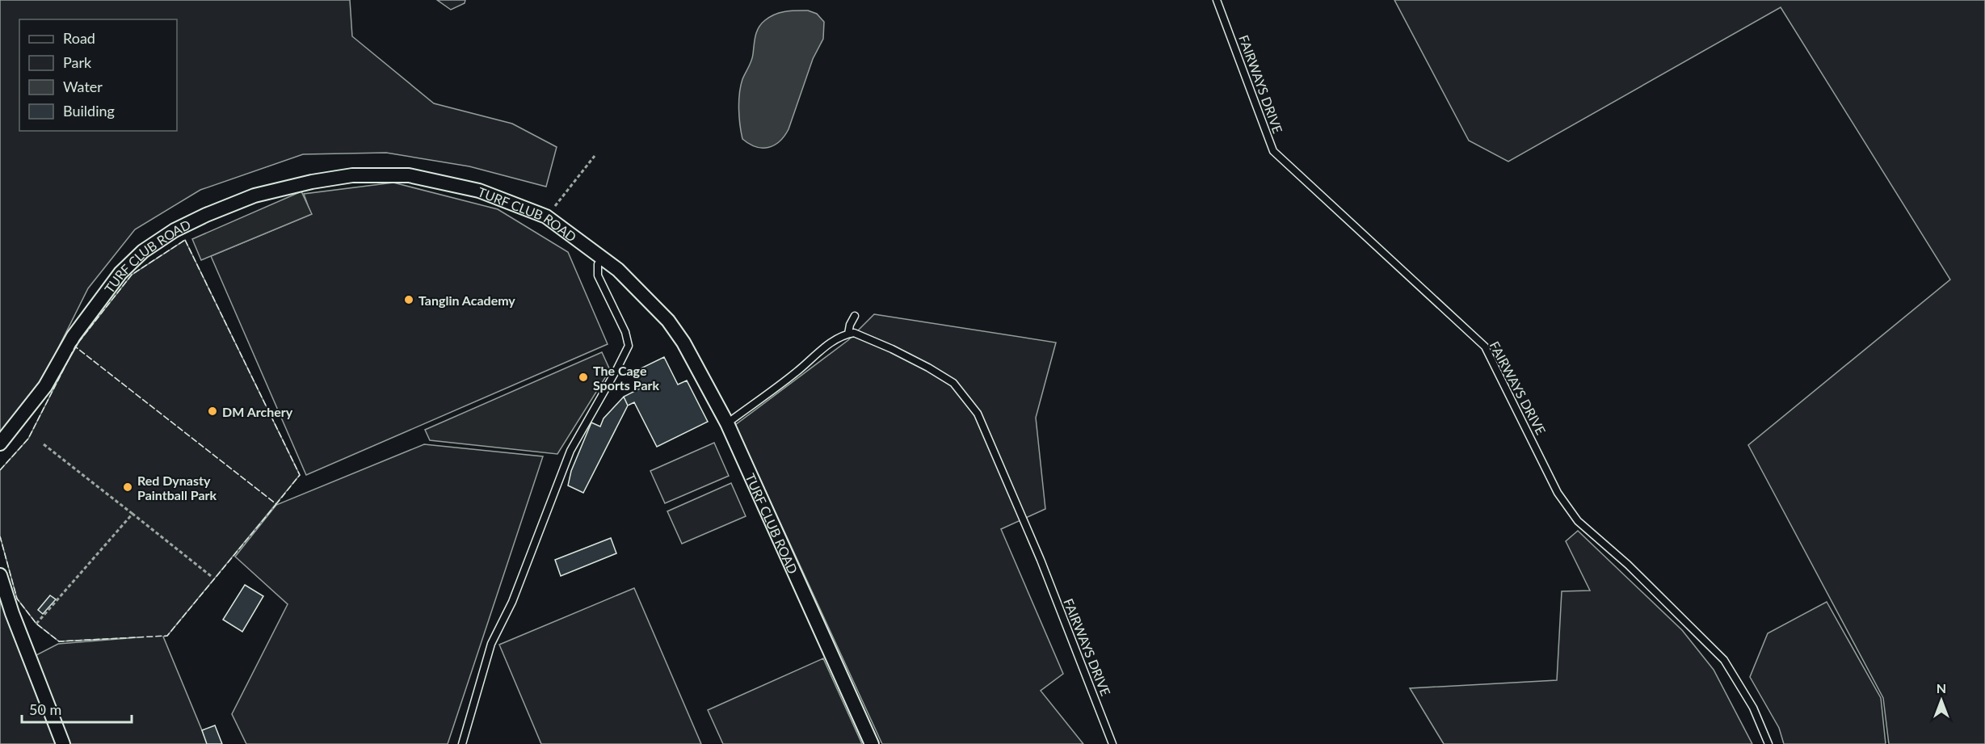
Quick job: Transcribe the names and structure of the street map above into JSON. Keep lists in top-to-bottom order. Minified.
{"streets":{"street":["TURF CLUB ROAD"],"lane":["FAIRWAYS DRIVE"]},"places":["Tanglin Academy","The Cage Sports Park","DM Archery","Red Dynasty Paintball Park"],"legend":["Road","Park","Water","Building"],"scale_bar":"50 m","north":"top"}
